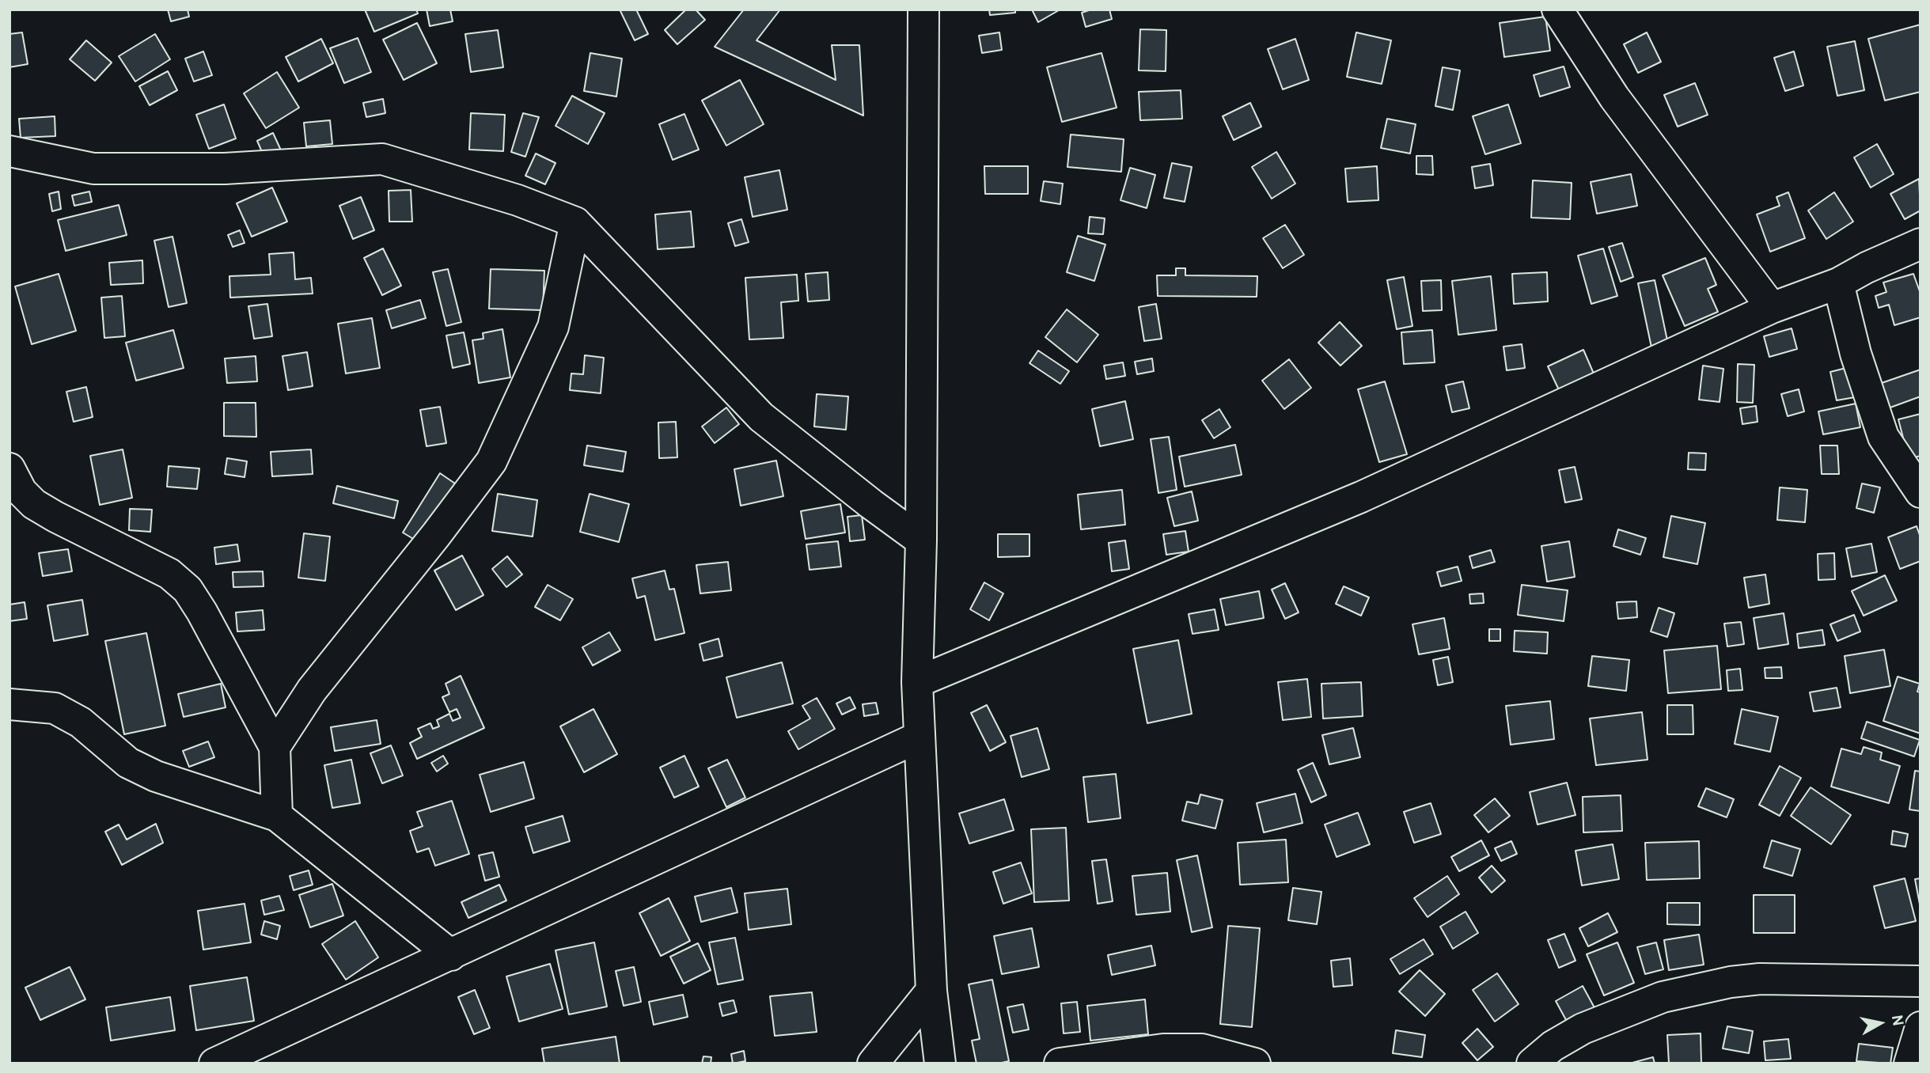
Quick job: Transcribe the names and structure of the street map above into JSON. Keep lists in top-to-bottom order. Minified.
{"north":"right"}
